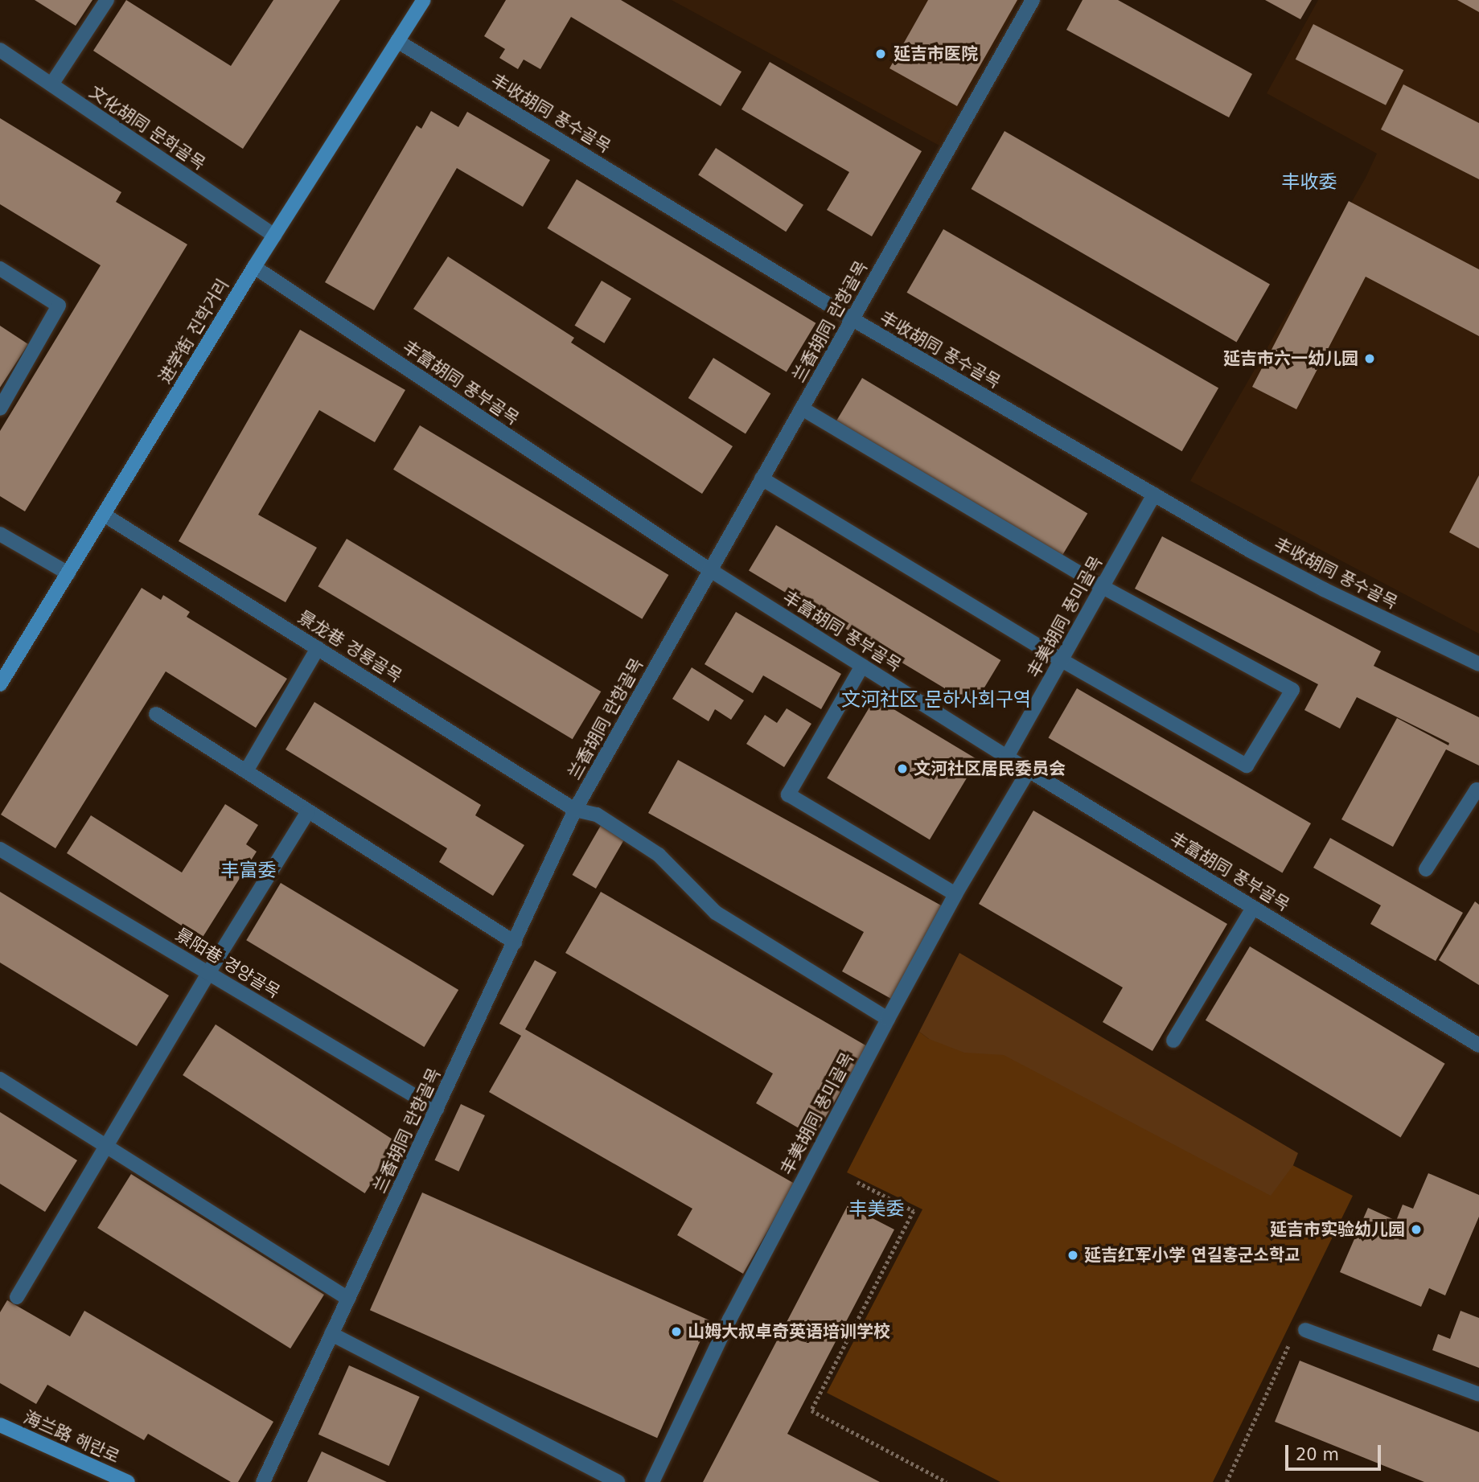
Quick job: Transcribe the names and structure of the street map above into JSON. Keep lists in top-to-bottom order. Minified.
{"streets":{"street":["丰收胡同 풍수골목","文化胡同 문화골목","兰香胡同 란향골목","进学街 진학거리","丰富胡同 풍부골목","丰美胡同 풍미골목","景龙巷 경룡골목","景阳巷 경양골목","海兰路 해란로"]},"crossings":[["丰收胡同 풍수골목","兰香胡同 란향골목"],["丰收胡同 풍수골목","进学街 진학거리"],["丰收胡同 풍수골목","丰美胡同 풍미골목"],["文化胡同 문화골목","进学街 진학거리"],["兰香胡同 란향골목","丰富胡同 풍부골목"],["兰香胡同 란향골목","景龙巷 경룡골목"],["兰香胡同 란향골목","景阳巷 경양골목"],["进学街 진학거리","丰富胡同 풍부골목"],["进学街 진학거리","景龙巷 경룡골목"],["丰富胡同 풍부골목","丰美胡同 풍미골목"],["丰美胡同 풍미골목","景龙巷 경룡골목"]],"districts":["丰收委","文河社区 문하사회구역","丰富委","丰美委"],"places":["延吉市医院","延吉市六一幼儿园","文河社区居民委员会","延吉市实验幼儿园","延吉红军小学 연길홍군소학교","山姆大叔卓奇英语培训学校"],"scale_bar":"20 m"}
